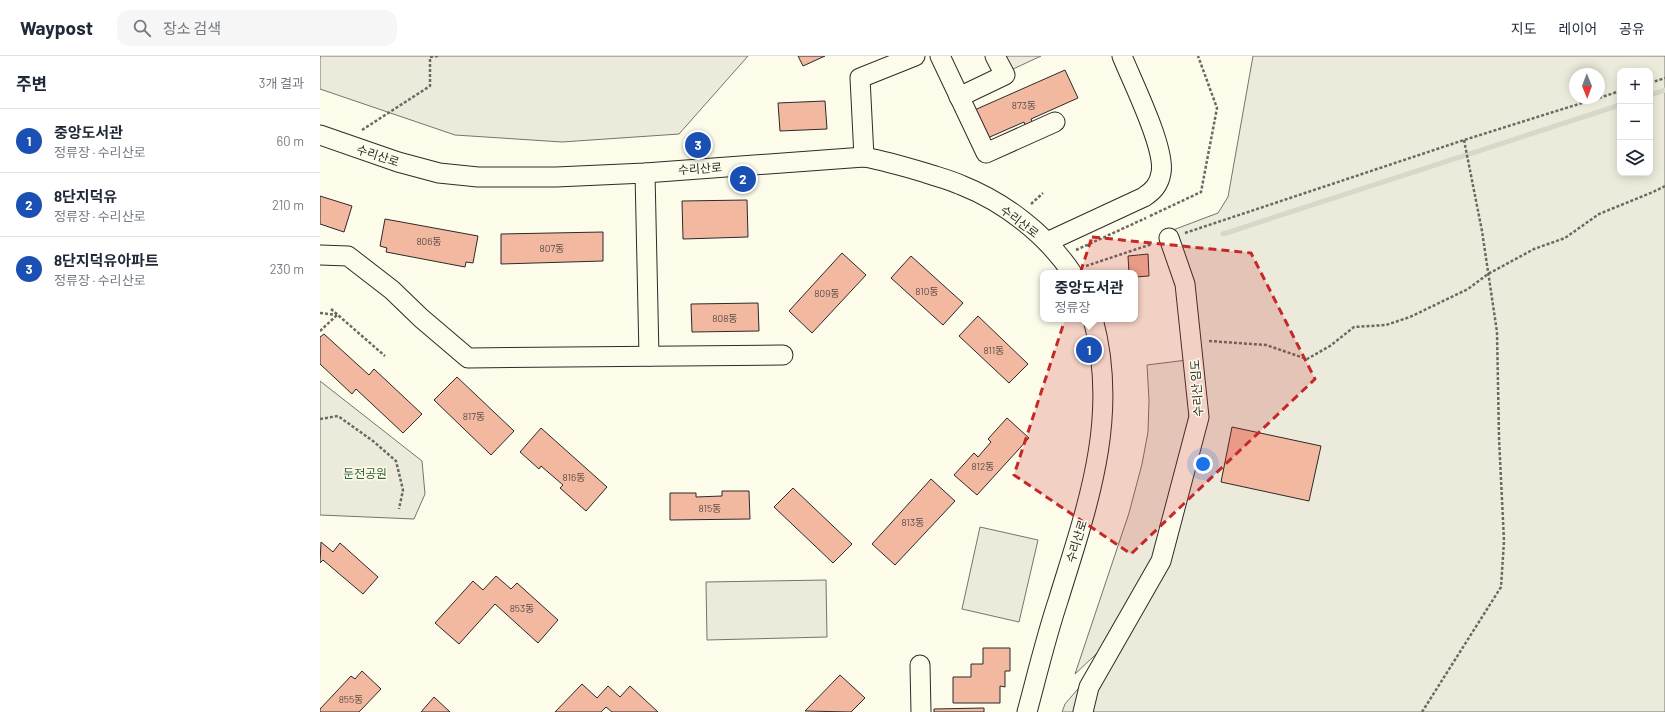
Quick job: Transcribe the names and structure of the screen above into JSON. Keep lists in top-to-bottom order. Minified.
{"streets":{"street":["수리산로","수리산 임도"]},"parks":["둔전공원"],"house_numbers":["873동","806동","807동","810동","809동","808동","811동","817동","812동","816동","815동","813동","853동","855동"],"north":"bottom","page":{"header":"Waypost","search":"장소 검색","nav":["지도","레이어","공유"],"heading":["주변","3개 결과"],"map_buttons":["+","−"],"list":[{"mark":"1","name":"중앙도서관","note":"정류장 · 수리산로","value":"60 m"},{"mark":"2","name":"8단지덕유","note":"정류장 · 수리산로","value":"210 m"},{"mark":"3","name":"8단지덕유아파트","note":"정류장 · 수리산로","value":"230 m"}],"pins":["3","2","1"],"popup":["중앙도서관","정류장"]}}
